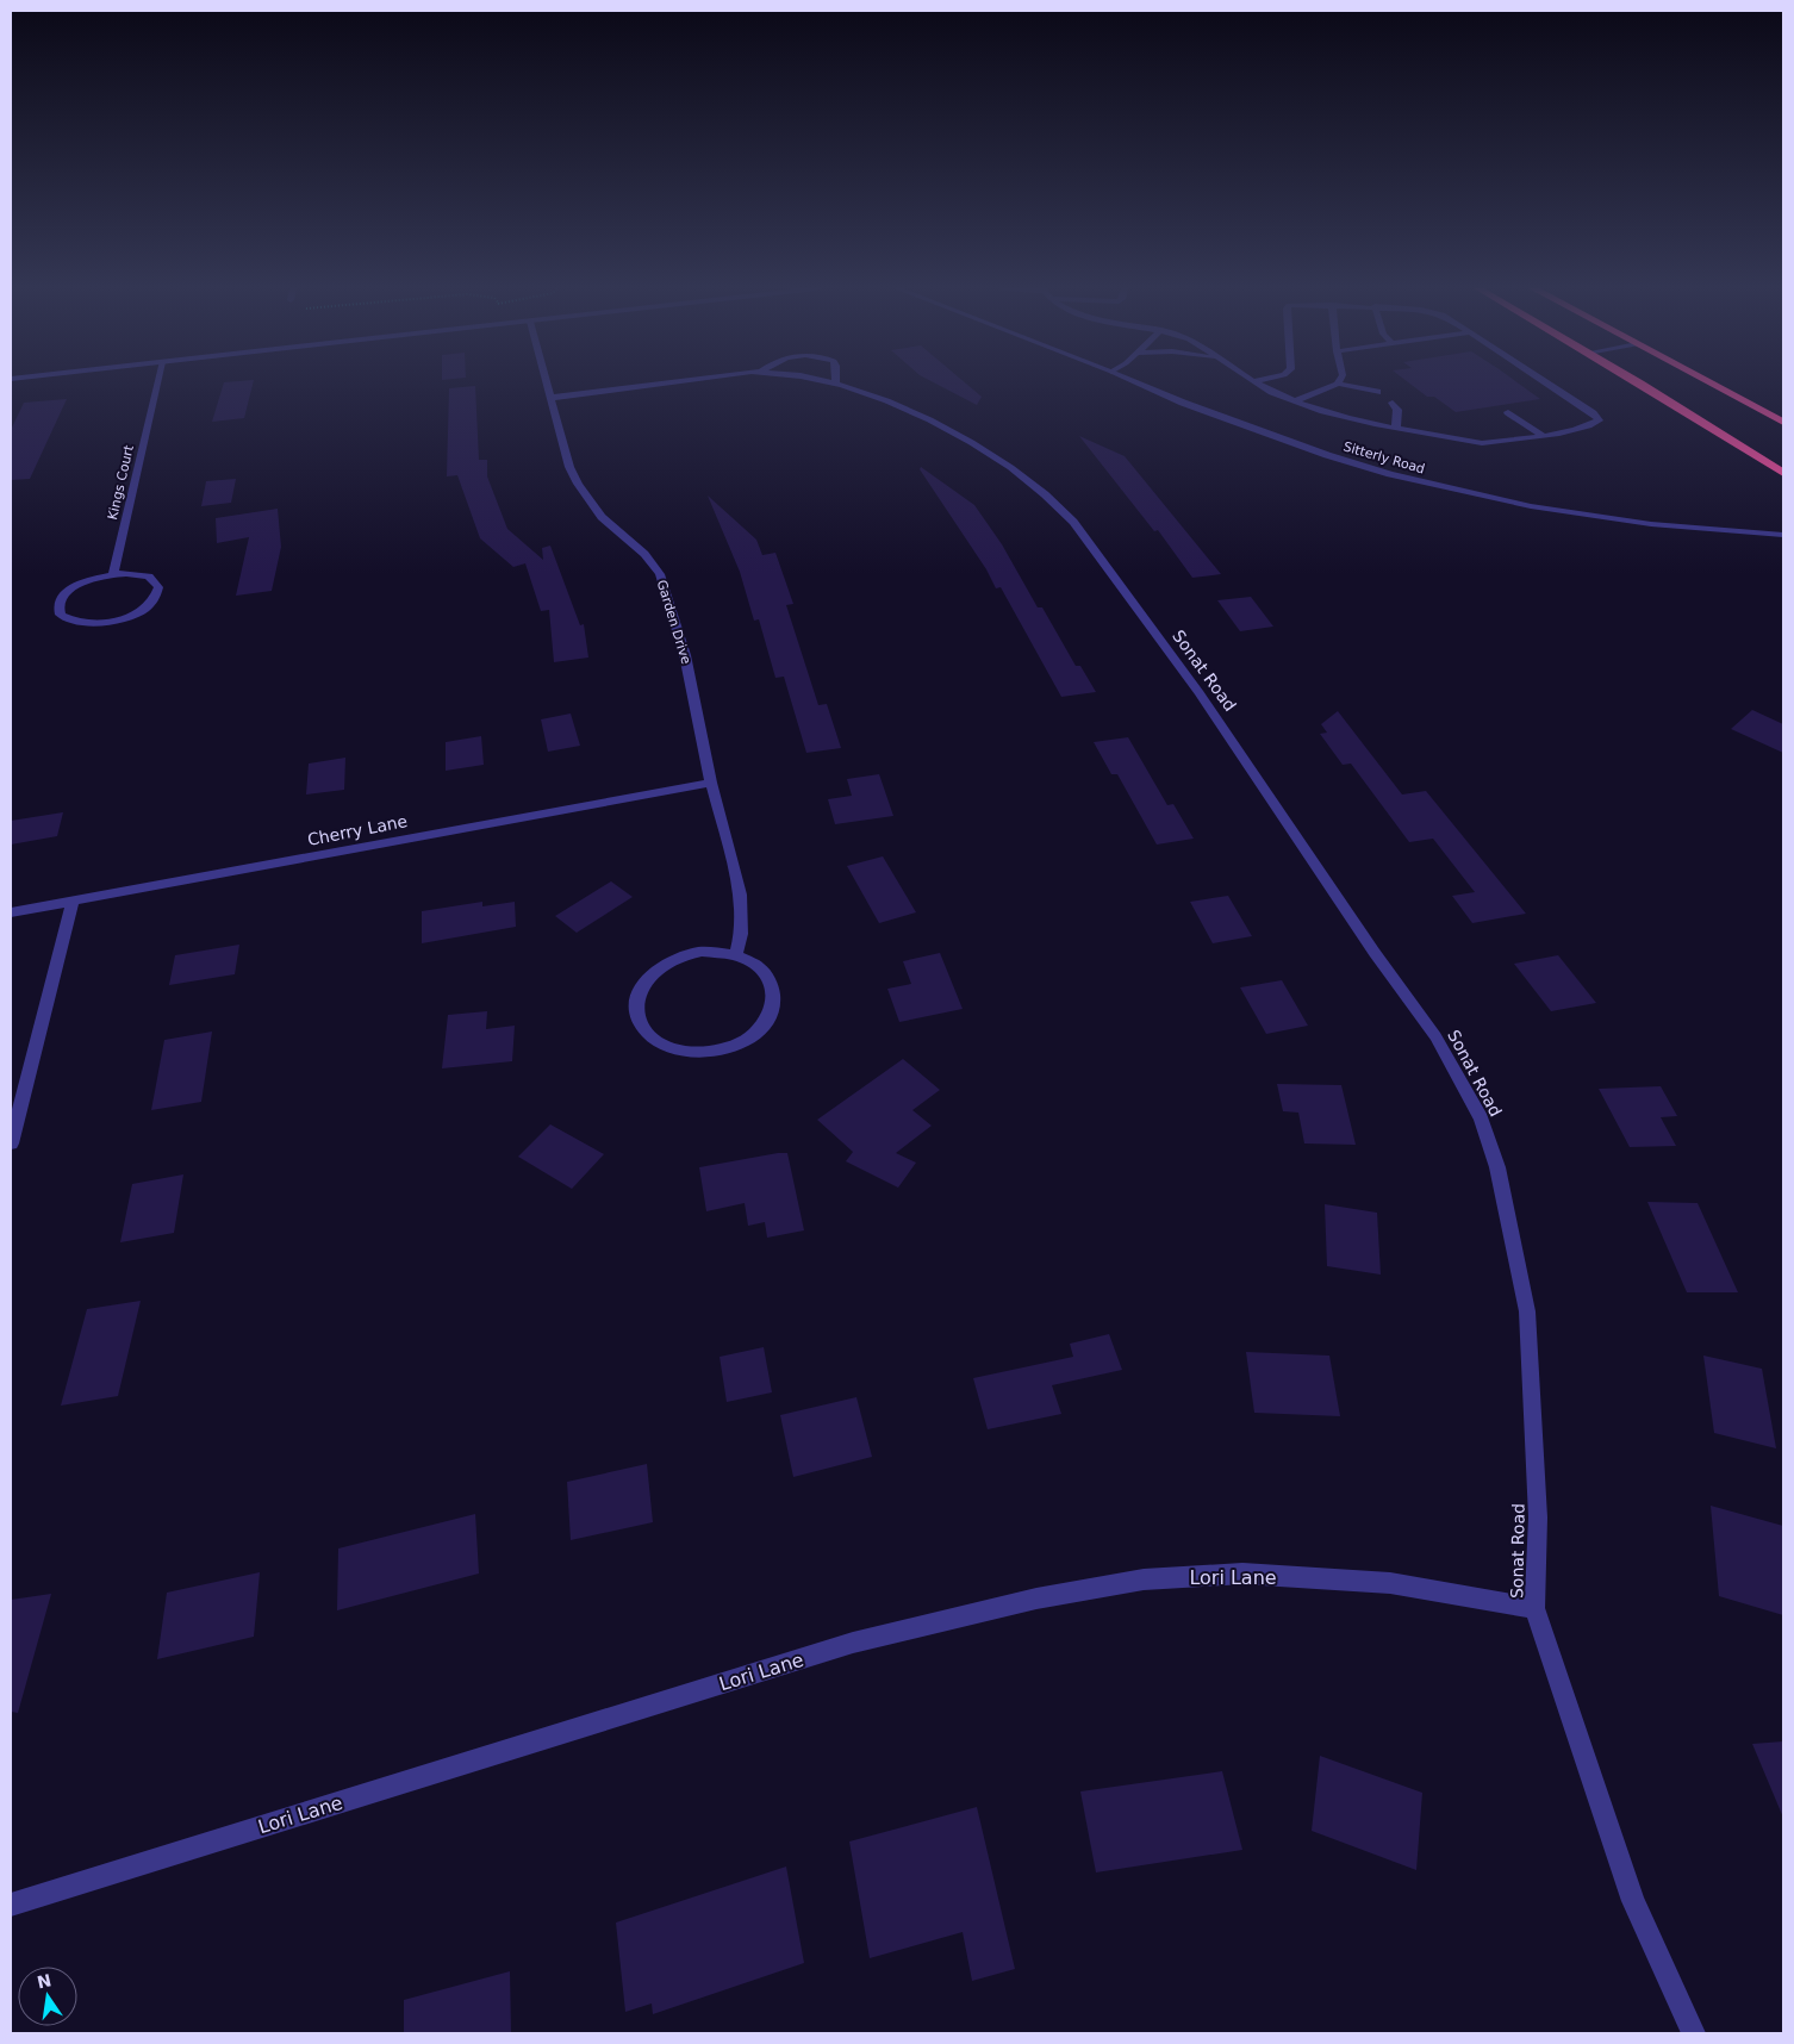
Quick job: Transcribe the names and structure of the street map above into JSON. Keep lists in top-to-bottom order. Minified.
{"streets":{"street":["Sitterly Road","Kings Court","Garden Drive","Sonat Road","Cherry Lane","Lori Lane"]},"crossings":[["Garden Drive","Sonat Road"],["Garden Drive","Cherry Lane"],["Sonat Road","Lori Lane"]],"north":"top"}
